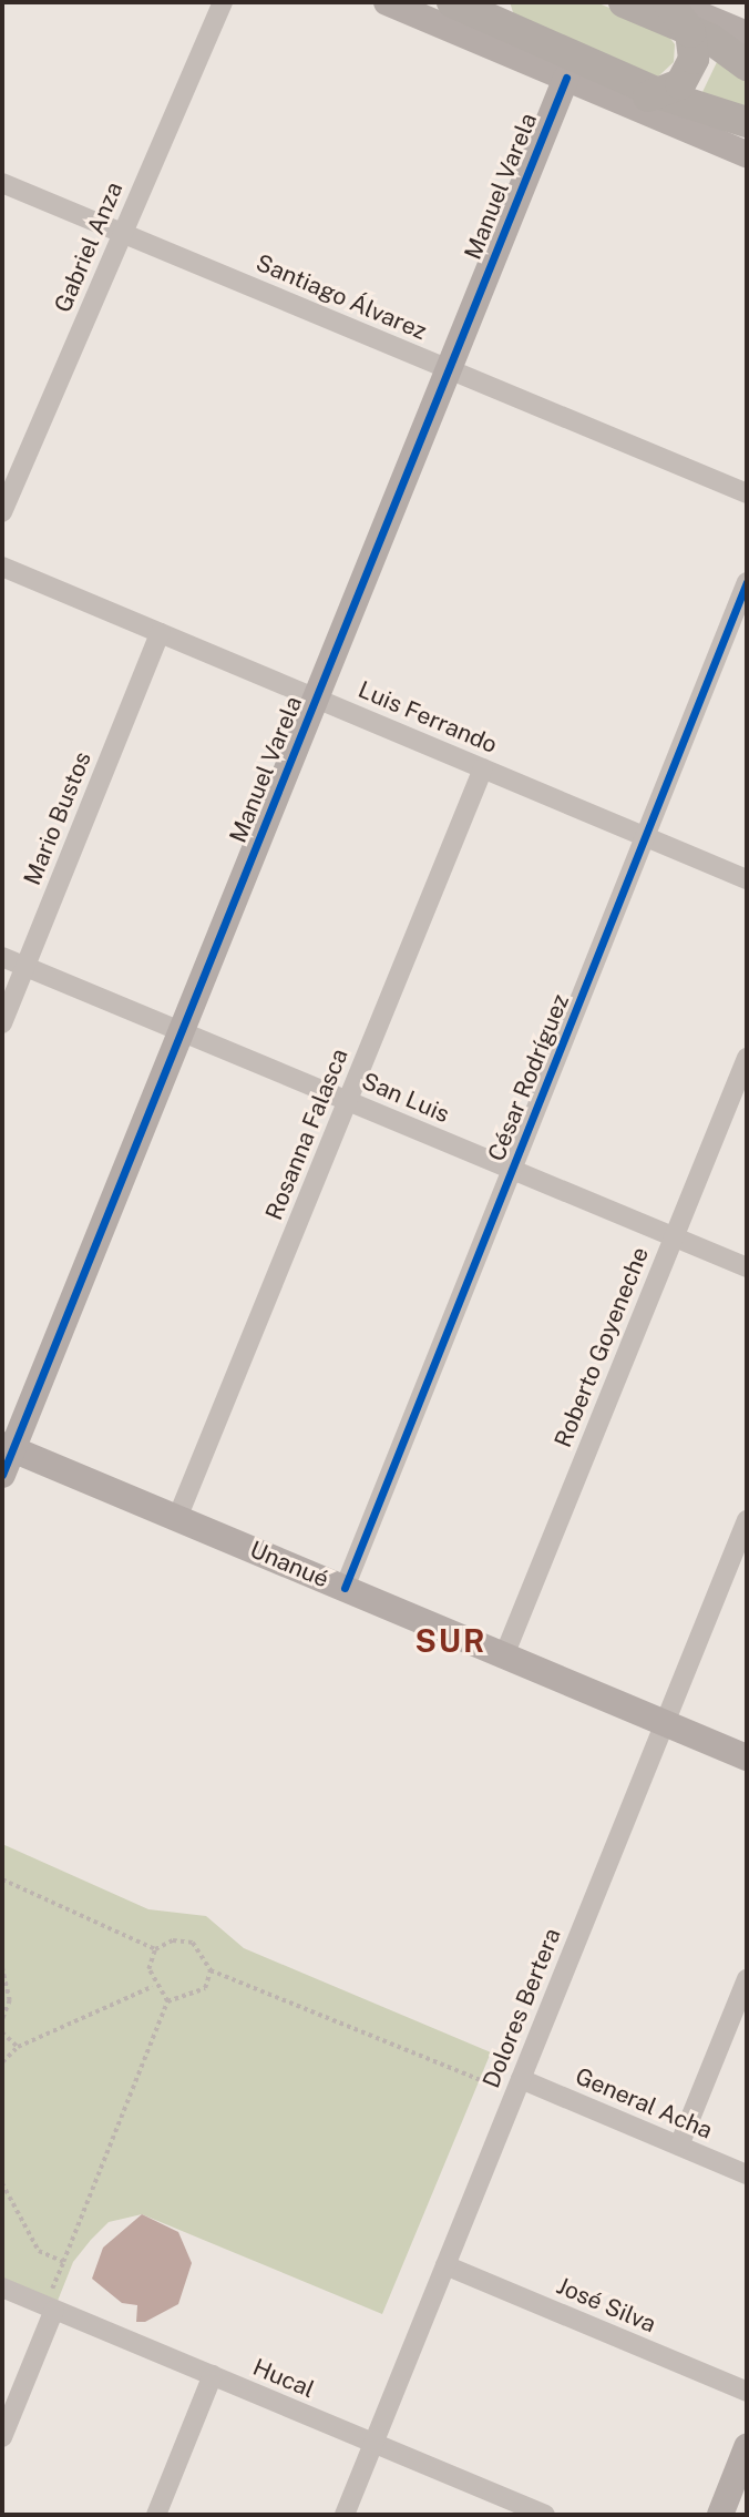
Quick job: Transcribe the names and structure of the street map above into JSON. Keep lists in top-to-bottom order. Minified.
{"streets":{"street":["Manuel Varela","Gabriel Anza","Santiago Álvarez","Luis Ferrando","Mario Bustos","César Rodríguez","San Luis","Rosanna Falasca","Roberto Goyeneche","Unanué","Dolores Bertera","General Acha","José Silva","Hucal"]},"crossings":[["Manuel Varela","Santiago Álvarez"],["Manuel Varela","Luis Ferrando"],["Manuel Varela","San Luis"],["Manuel Varela","Unanué"],["Gabriel Anza","Santiago Álvarez"],["Luis Ferrando","Mario Bustos"],["Luis Ferrando","César Rodríguez"],["Luis Ferrando","Rosanna Falasca"],["Mario Bustos","San Luis"],["César Rodríguez","San Luis"],["César Rodríguez","Unanué"],["San Luis","Rosanna Falasca"],["San Luis","Roberto Goyeneche"],["Rosanna Falasca","Unanué"],["Roberto Goyeneche","Unanué"],["Unanué","Dolores Bertera"],["Dolores Bertera","General Acha"],["Dolores Bertera","José Silva"],["Dolores Bertera","Hucal"]],"districts":["SUR"]}
